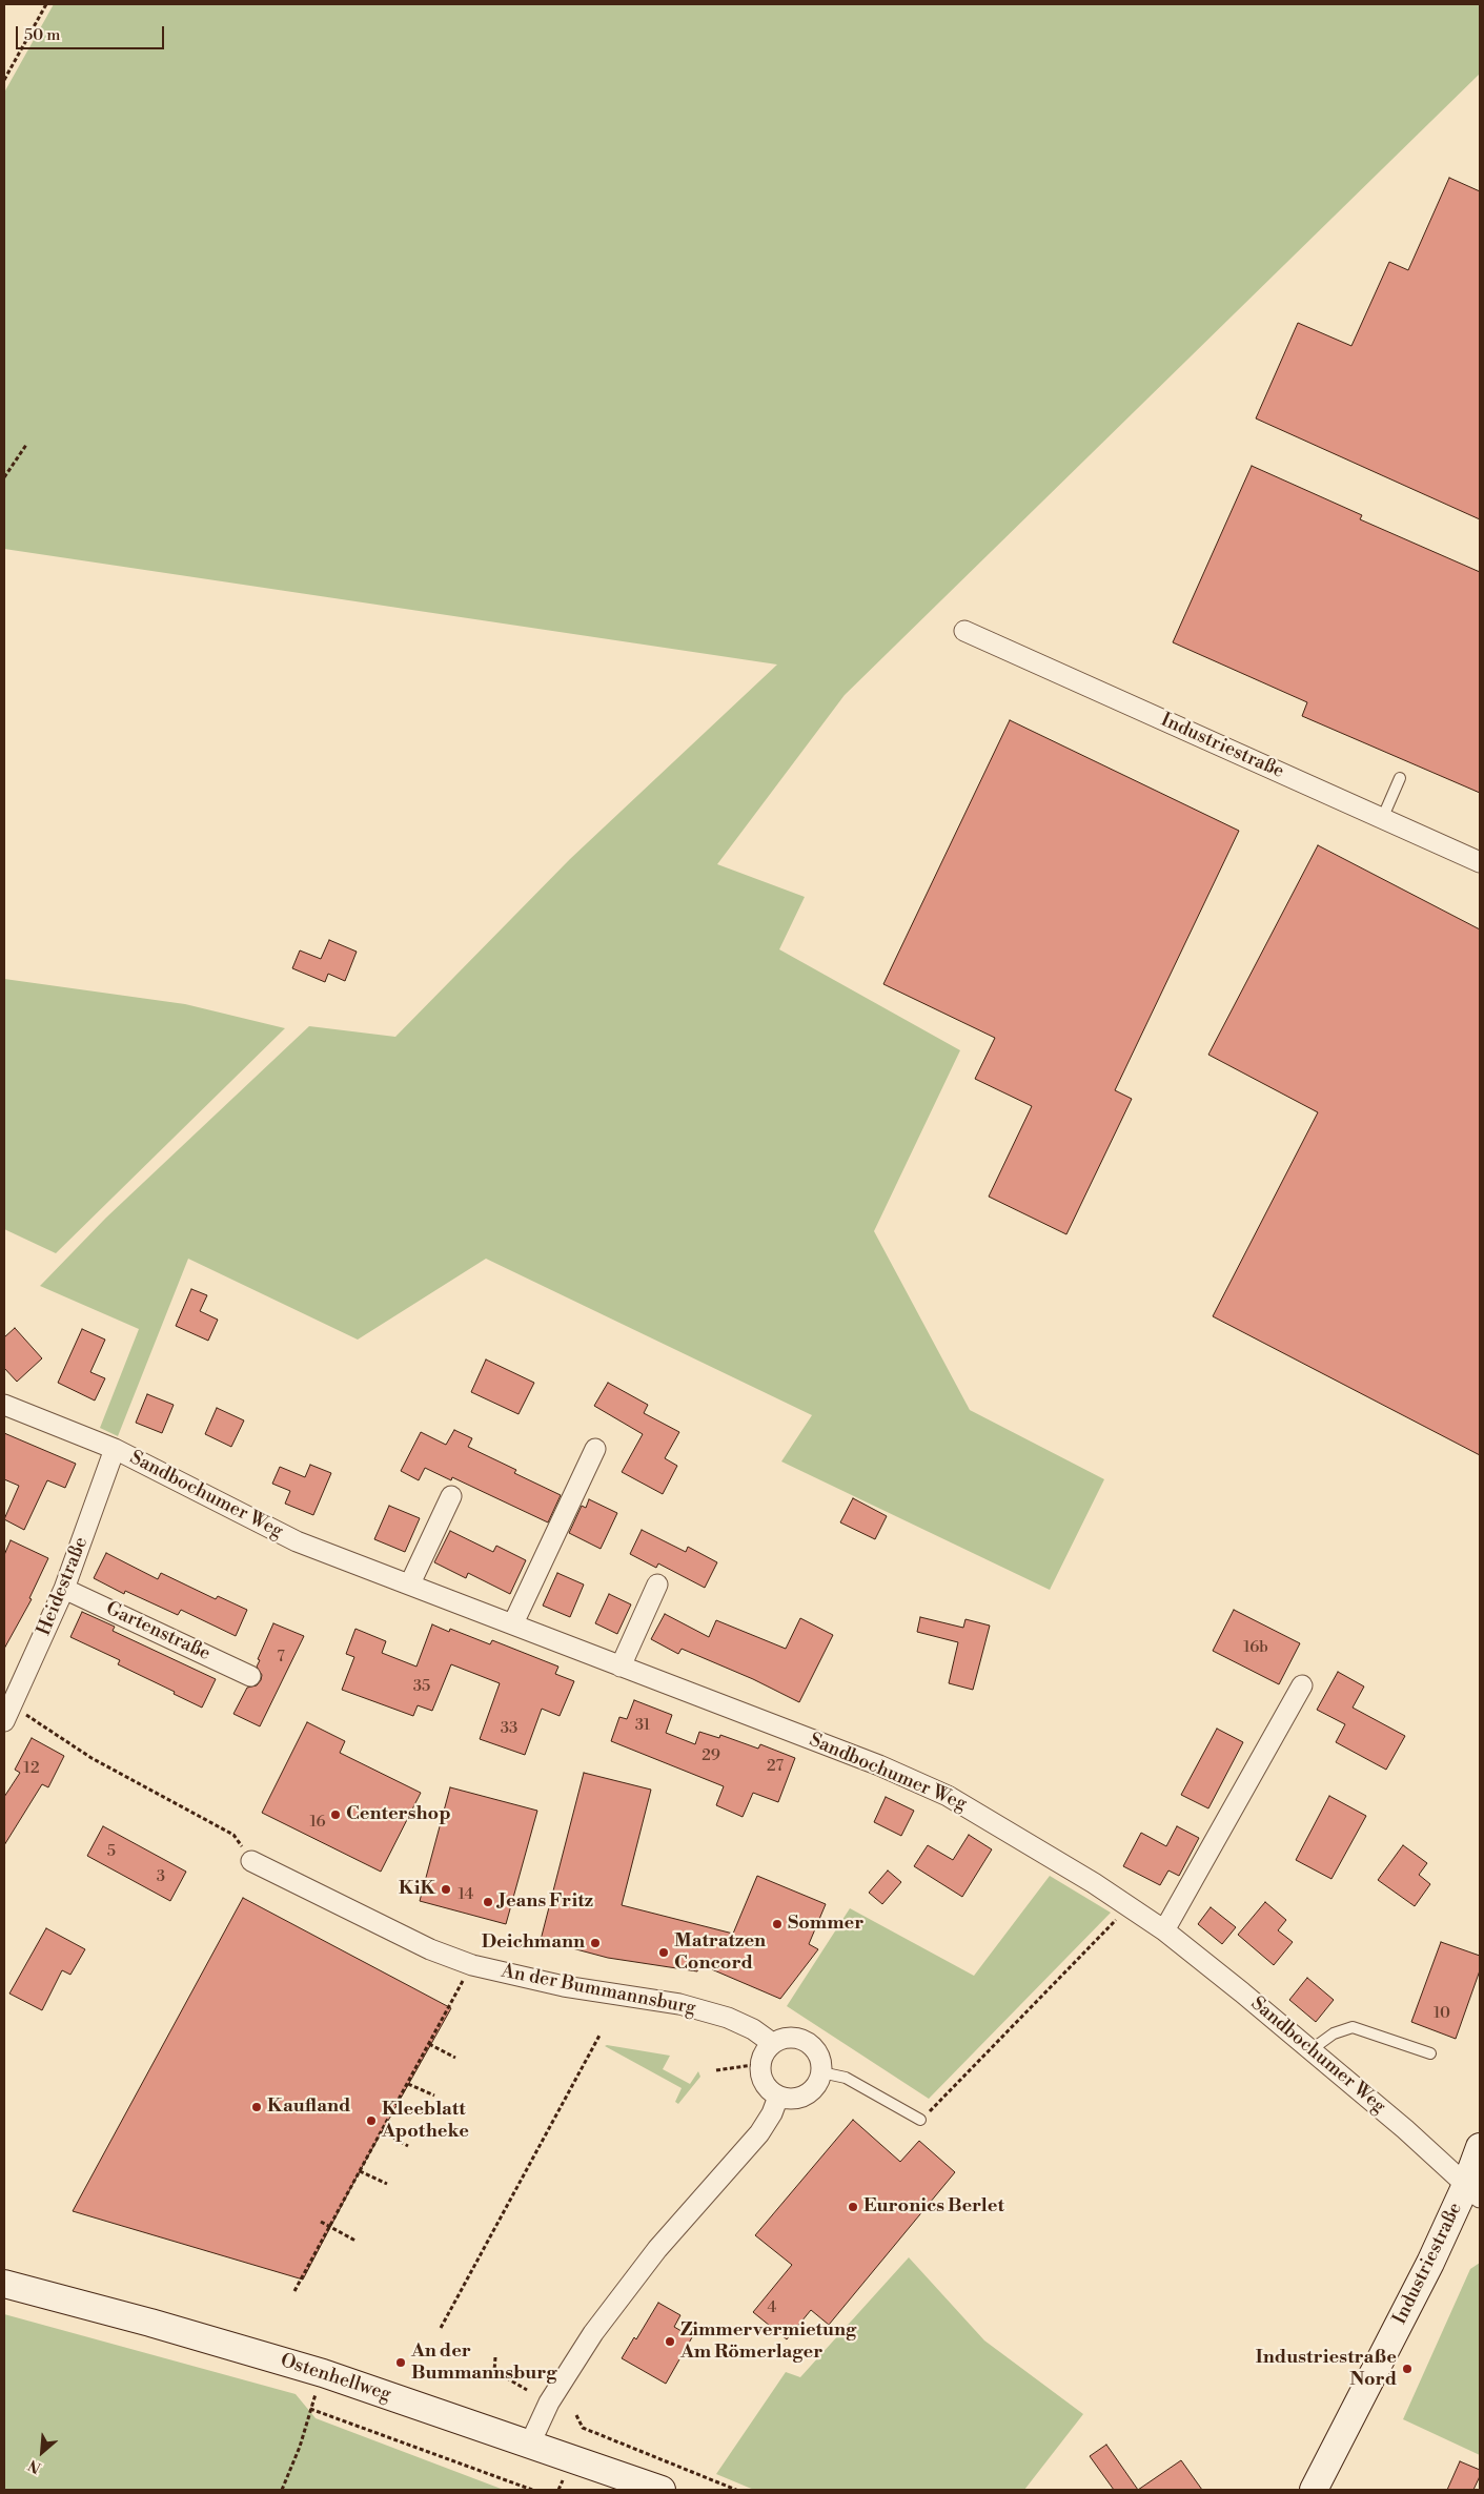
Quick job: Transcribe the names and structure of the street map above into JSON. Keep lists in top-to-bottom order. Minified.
{"streets":{"main road":["Industriestraße","Ostenhellweg"],"street":["Sandbochumer Weg","Heidestraße","Gartenstraße","An der Bummannsburg"]},"crossings":[["Industriestraße","Sandbochumer Weg"],["Sandbochumer Weg","Heidestraße"],["Heidestraße","Gartenstraße"]],"places":["Centershop","KiK","Jeans Fritz","Sommer","Deichmann","Matratzen Concord","Kaufland","Kleeblatt Apotheke","Euronics Berlet","Zimmervermietung Am Römerlager","An der Bummannsburg","Industriestraße Nord"],"house_numbers":["16b","7","35","31","33","29","27","12","16","5","3","14","10","4"],"scale_bar":"50 m","north":"bottom left"}
